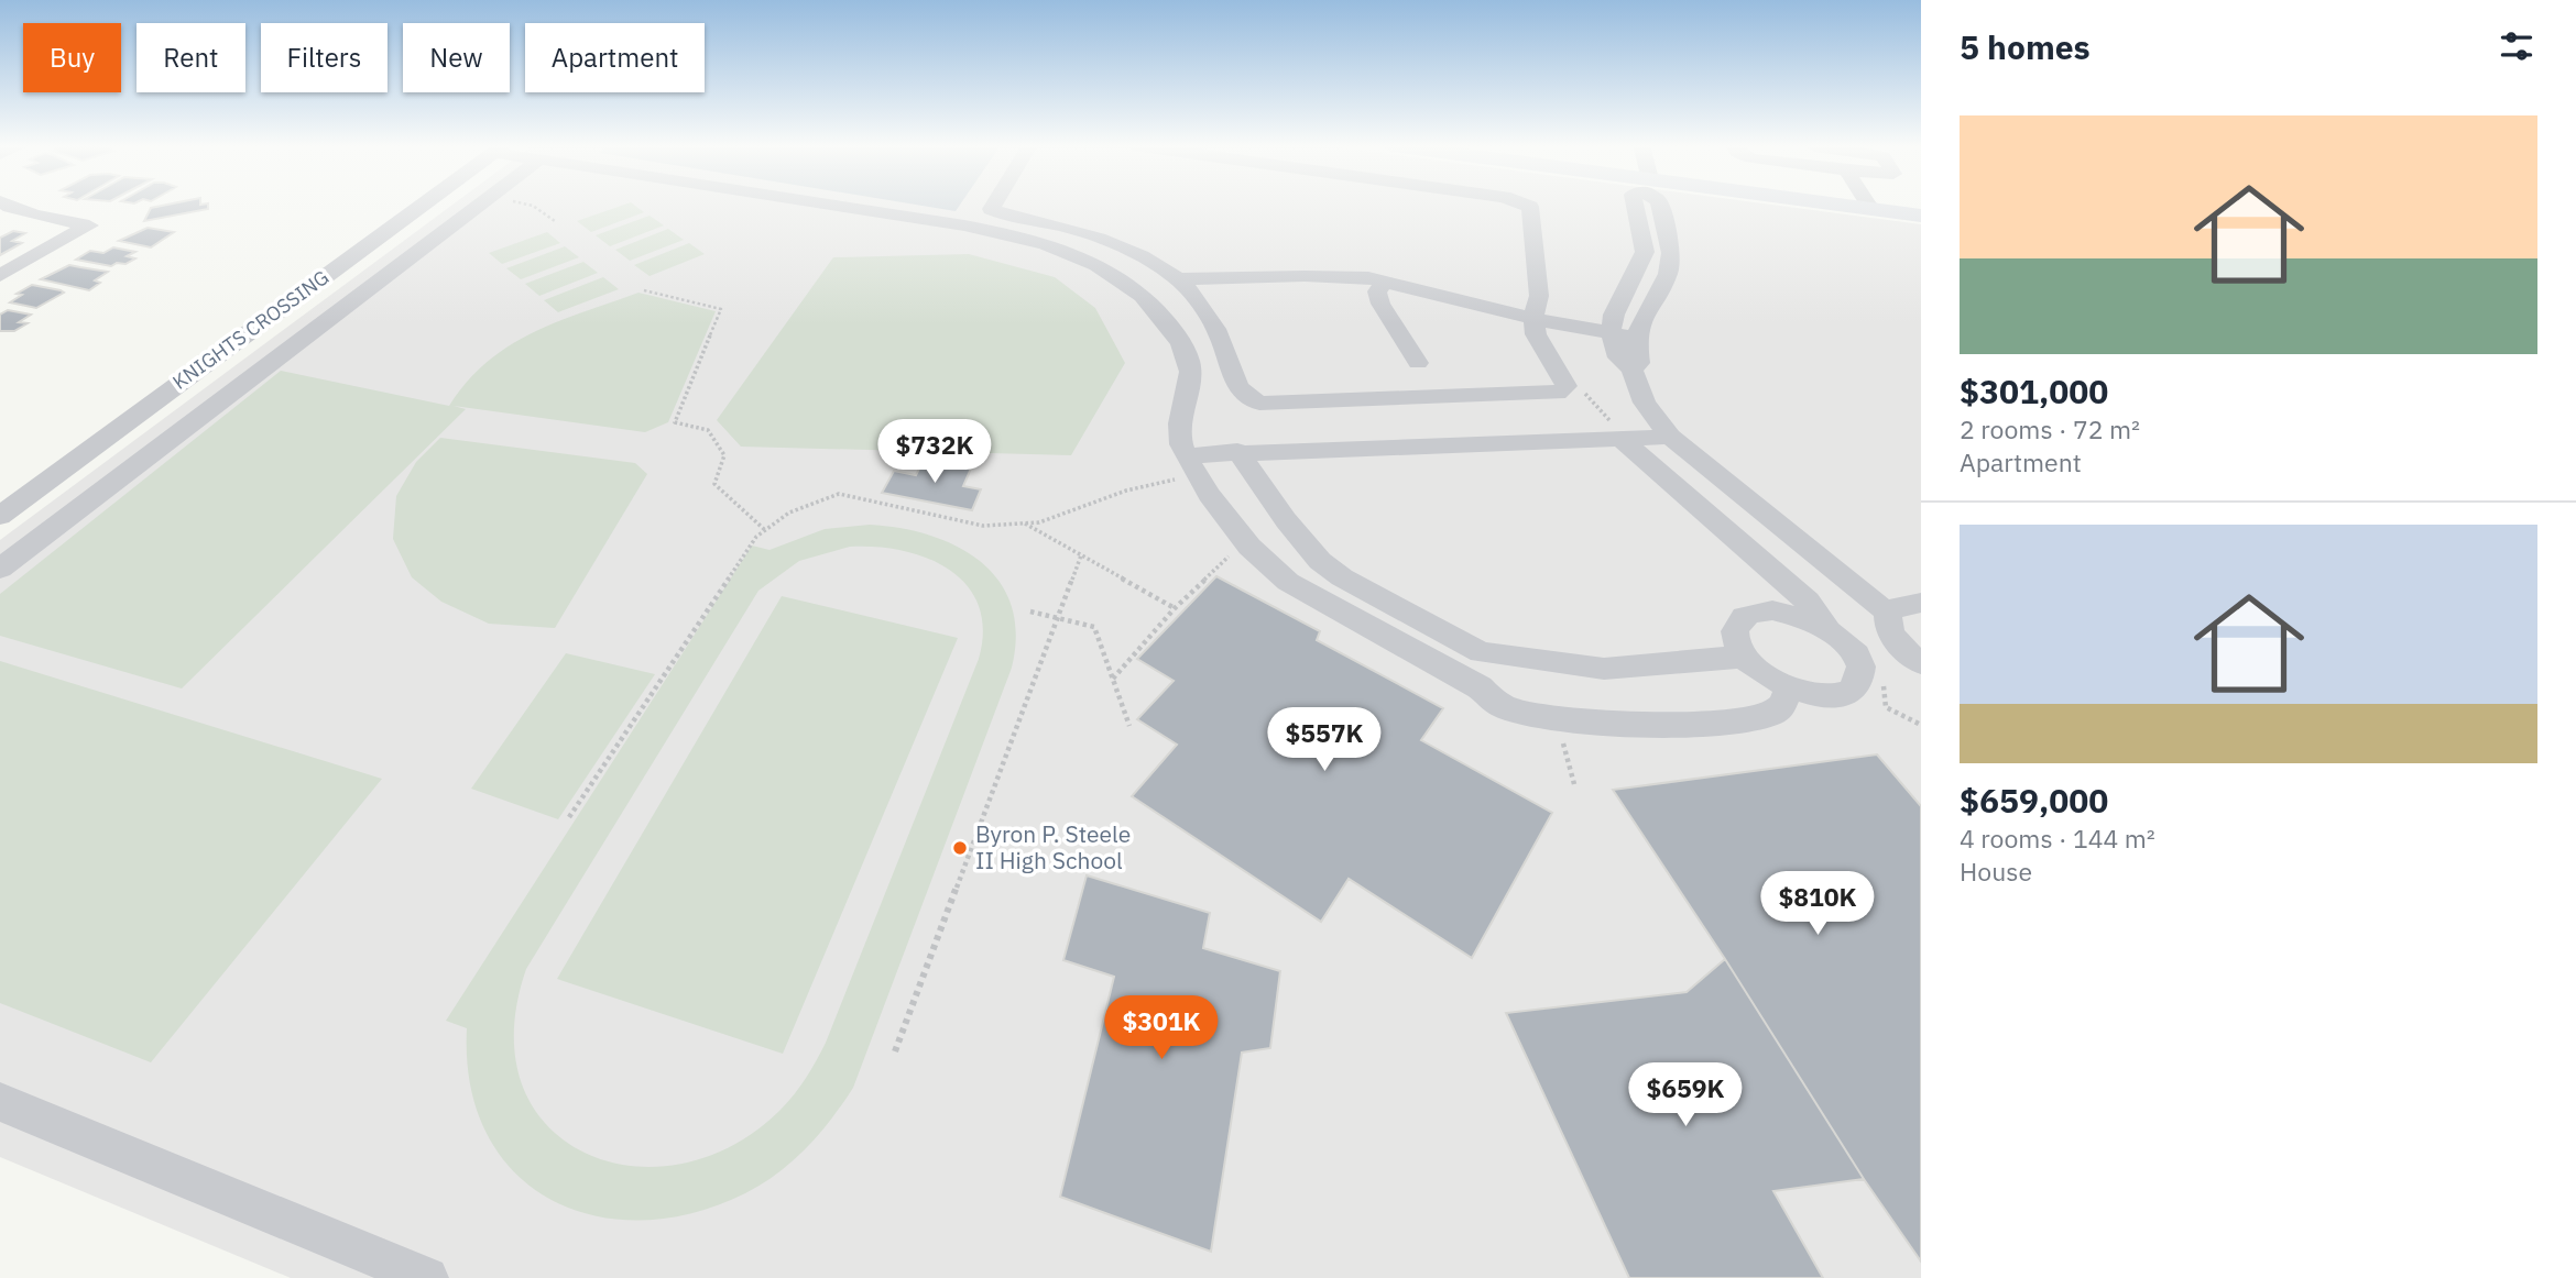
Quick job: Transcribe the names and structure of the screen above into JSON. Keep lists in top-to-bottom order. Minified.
{"streets":{"street":["KNIGHTS CROSSING"]},"places":["Byron P. Steele II High School"],"page":{"heading":"5 homes","chip":["Buy","Rent","Filters","New","Apartment"],"list":[{"name":"$301,000","note":"2 rooms · 72 m² · Apartment"},{"name":"$659,000","note":"4 rooms · 144 m² · House"}],"price":["$732K","$557K","$810K","$301K","$659K"]}}
